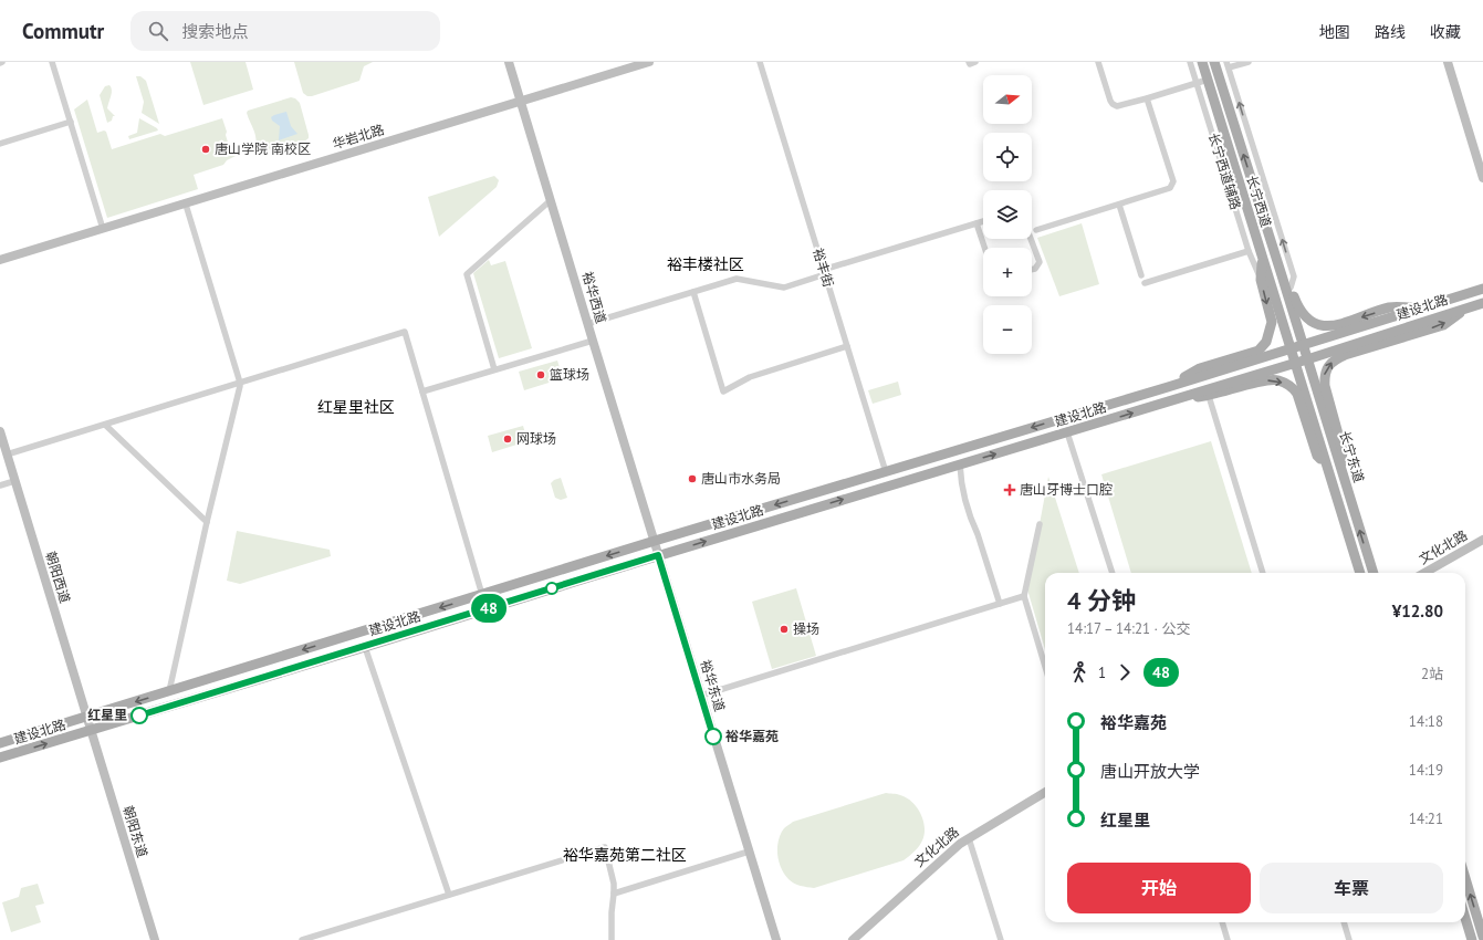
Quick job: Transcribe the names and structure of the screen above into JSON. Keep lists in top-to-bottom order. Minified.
{"streets":{"main road":["长宁西道","建设北路","长宁东道"],"street":["华岩北路","长宁西道辅路","裕丰街","裕华西道","文化北路","朝阳西道","裕华东道","朝阳东道"]},"crossings":[["华岩北路","裕华西道"],["长宁西道","建设北路"],["长宁西道","长宁东道"],["裕丰街","建设北路"],["裕华西道","建设北路"],["裕华西道","裕华东道"],["建设北路","长宁东道"],["建设北路","朝阳西道"],["建设北路","裕华东道"],["建设北路","朝阳东道"],["朝阳西道","朝阳东道"]],"districts":["裕丰楼社区","红星里社区","裕华嘉苑第二社区"],"places":{"other":["唐山学院 南校区","篮球场","网球场","唐山市水务局","操场","红星里","裕华嘉苑"],"health":["唐山牙博士口腔"]},"lines":["bus line 48"],"north":"right","page":{"header":"Commutr","search":"搜索地点","nav":["地图","路线","收藏"],"on_map":"48","map_buttons":["+","−"],"heading":["4 分钟","14:17 – 14:21 · 公交","¥12.80"],"legs":["1","48","2站"],"list":[{"name":"裕华嘉苑","value":"14:18"},{"name":"唐山开放大学","value":"14:19"},{"name":"红星里","value":"14:21"}],"buttons":["开始","车票"]}}
